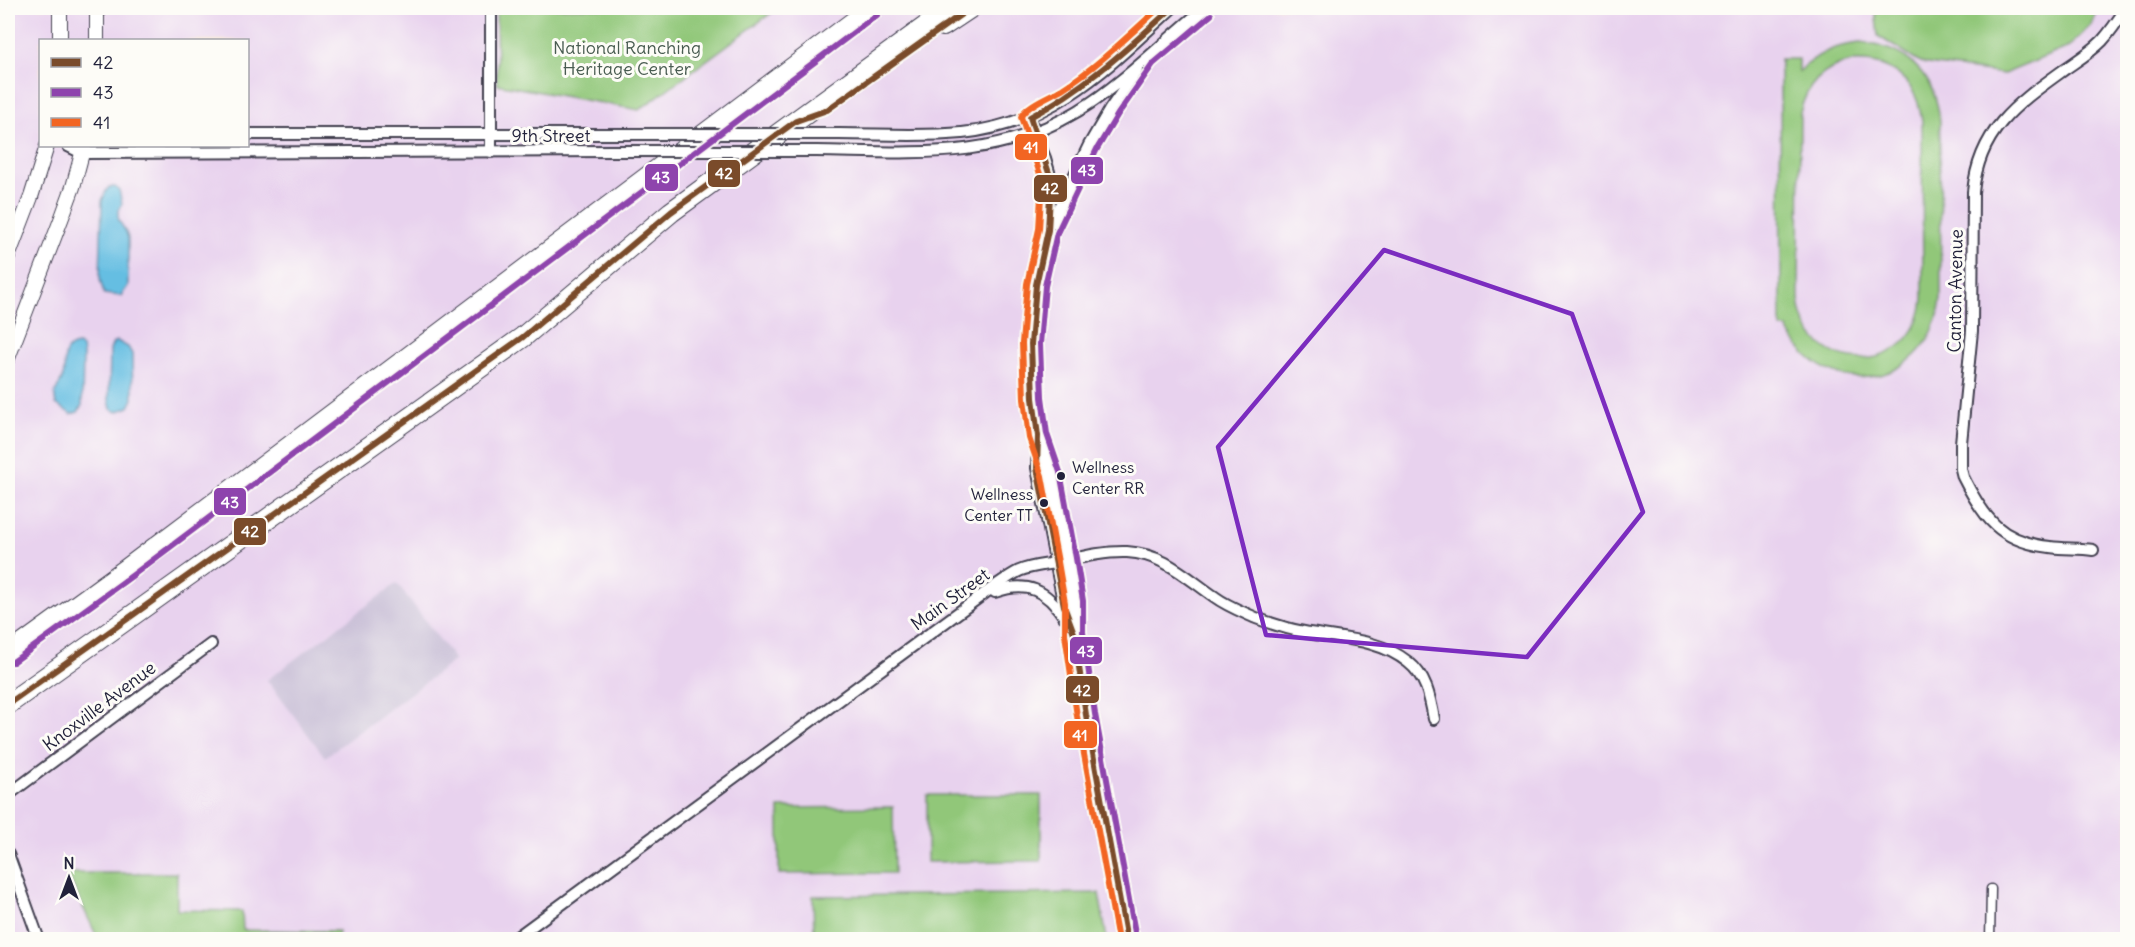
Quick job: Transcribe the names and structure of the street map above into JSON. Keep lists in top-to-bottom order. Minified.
{"streets":{"street":["9th Street","Canton Avenue","Main Street","Knoxville Avenue"]},"parks":["National Ranching Heritage Center"],"places":["Wellness Center RR","Wellness Center TT"],"lines":["transit line 42","transit line 41","transit line 43"],"legend":["42","43","41"],"north":"top"}
